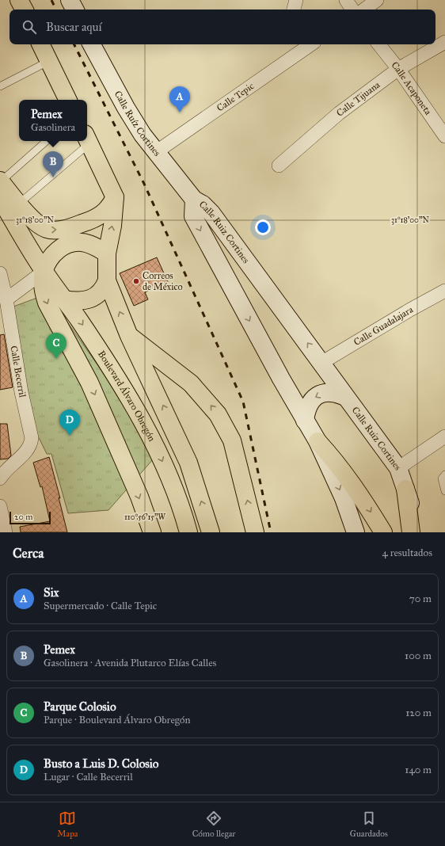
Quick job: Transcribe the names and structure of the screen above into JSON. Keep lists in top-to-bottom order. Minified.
{"streets":{"highway":["Boulevard Álvaro Obregón"],"street":["Calle Acaponeta","Calle Tepic","Calle Tijuana","Calle Ruíz Cortines","Calle Ruiz Cortines","Calle Guadalajara","Calle Becerril"]},"crossings":[["Calle Acaponeta","Calle Tijuana"],["Calle Tepic","Calle Ruíz Cortines"],["Calle Ruíz Cortines","Calle Ruiz Cortines"],["Calle Ruiz Cortines","Calle Guadalajara"]],"places":["Correos de México"],"scale_bar":"20 m","page":{"search":"Buscar aquí","pins":["A","B","C","D"],"popup":["Pemex","Gasolinera"],"scale":"20 m","heading":["Cerca","4 resultados"],"list":[{"mark":"A","name":"Six","note":"Supermercado · Calle Tepic","value":"70 m"},{"mark":"B","name":"Pemex","note":"Gasolinera · Avenida Plutarco Elías Calles","value":"100 m"},{"mark":"C","name":"Parque Colosio","note":"Parque · Boulevard Álvaro Obregón","value":"120 m"},{"mark":"D","name":"Busto a Luis D. Colosio","note":"Lugar · Calle Becerril","value":"140 m"}],"nav":["Mapa","Cómo llegar","Guardados"]},"coordinates":["31°18'00\"N","110°56'15\"W"]}
